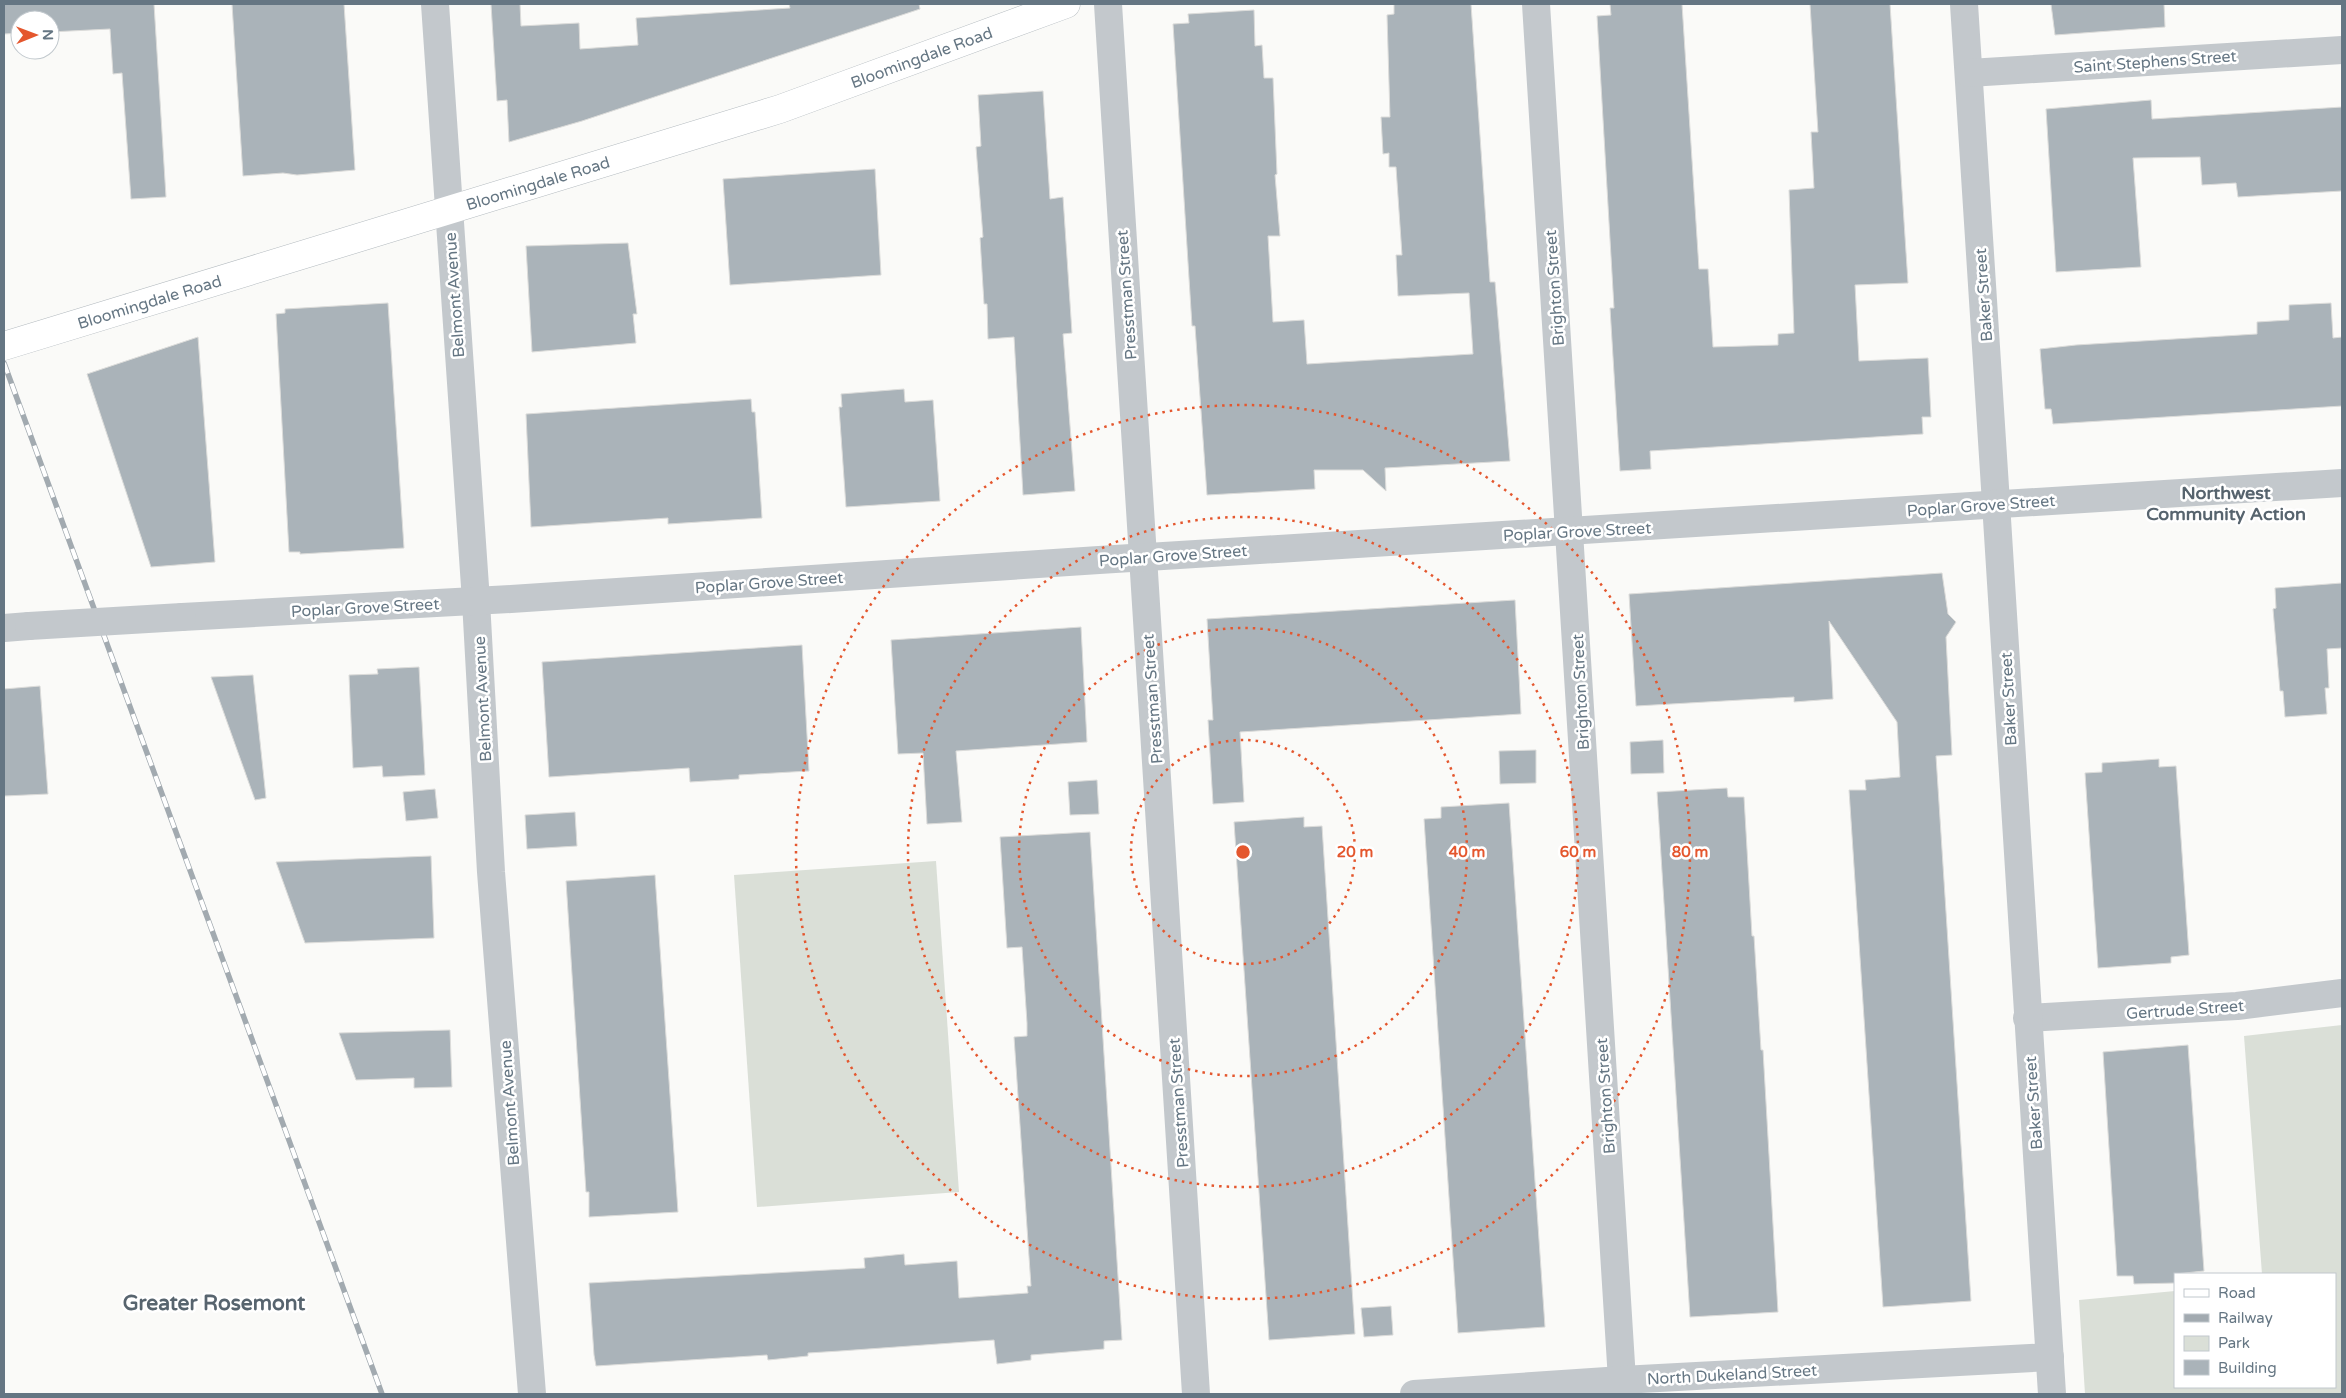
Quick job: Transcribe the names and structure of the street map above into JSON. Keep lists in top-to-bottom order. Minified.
{"streets":{"main road":["Bloomingdale Road"],"street":["Saint Stephens Street","Brighton Street","Belmont Avenue","Presstman Street","Baker Street","Poplar Grove Street","Gertrude Street","North Dukeland Street"]},"crossings":[["Bloomingdale Road","Belmont Avenue"],["Saint Stephens Street","Baker Street"],["Brighton Street","Poplar Grove Street"],["Brighton Street","North Dukeland Street"],["Belmont Avenue","Poplar Grove Street"],["Presstman Street","Poplar Grove Street"],["Baker Street","Poplar Grove Street"],["Baker Street","Gertrude Street"],["Baker Street","North Dukeland Street"]],"districts":["Northwest Community Action","Greater Rosemont"],"legend":["Road","Railway","Park","Building"],"north":"right","rings":["20 m","40 m","60 m","80 m"]}
